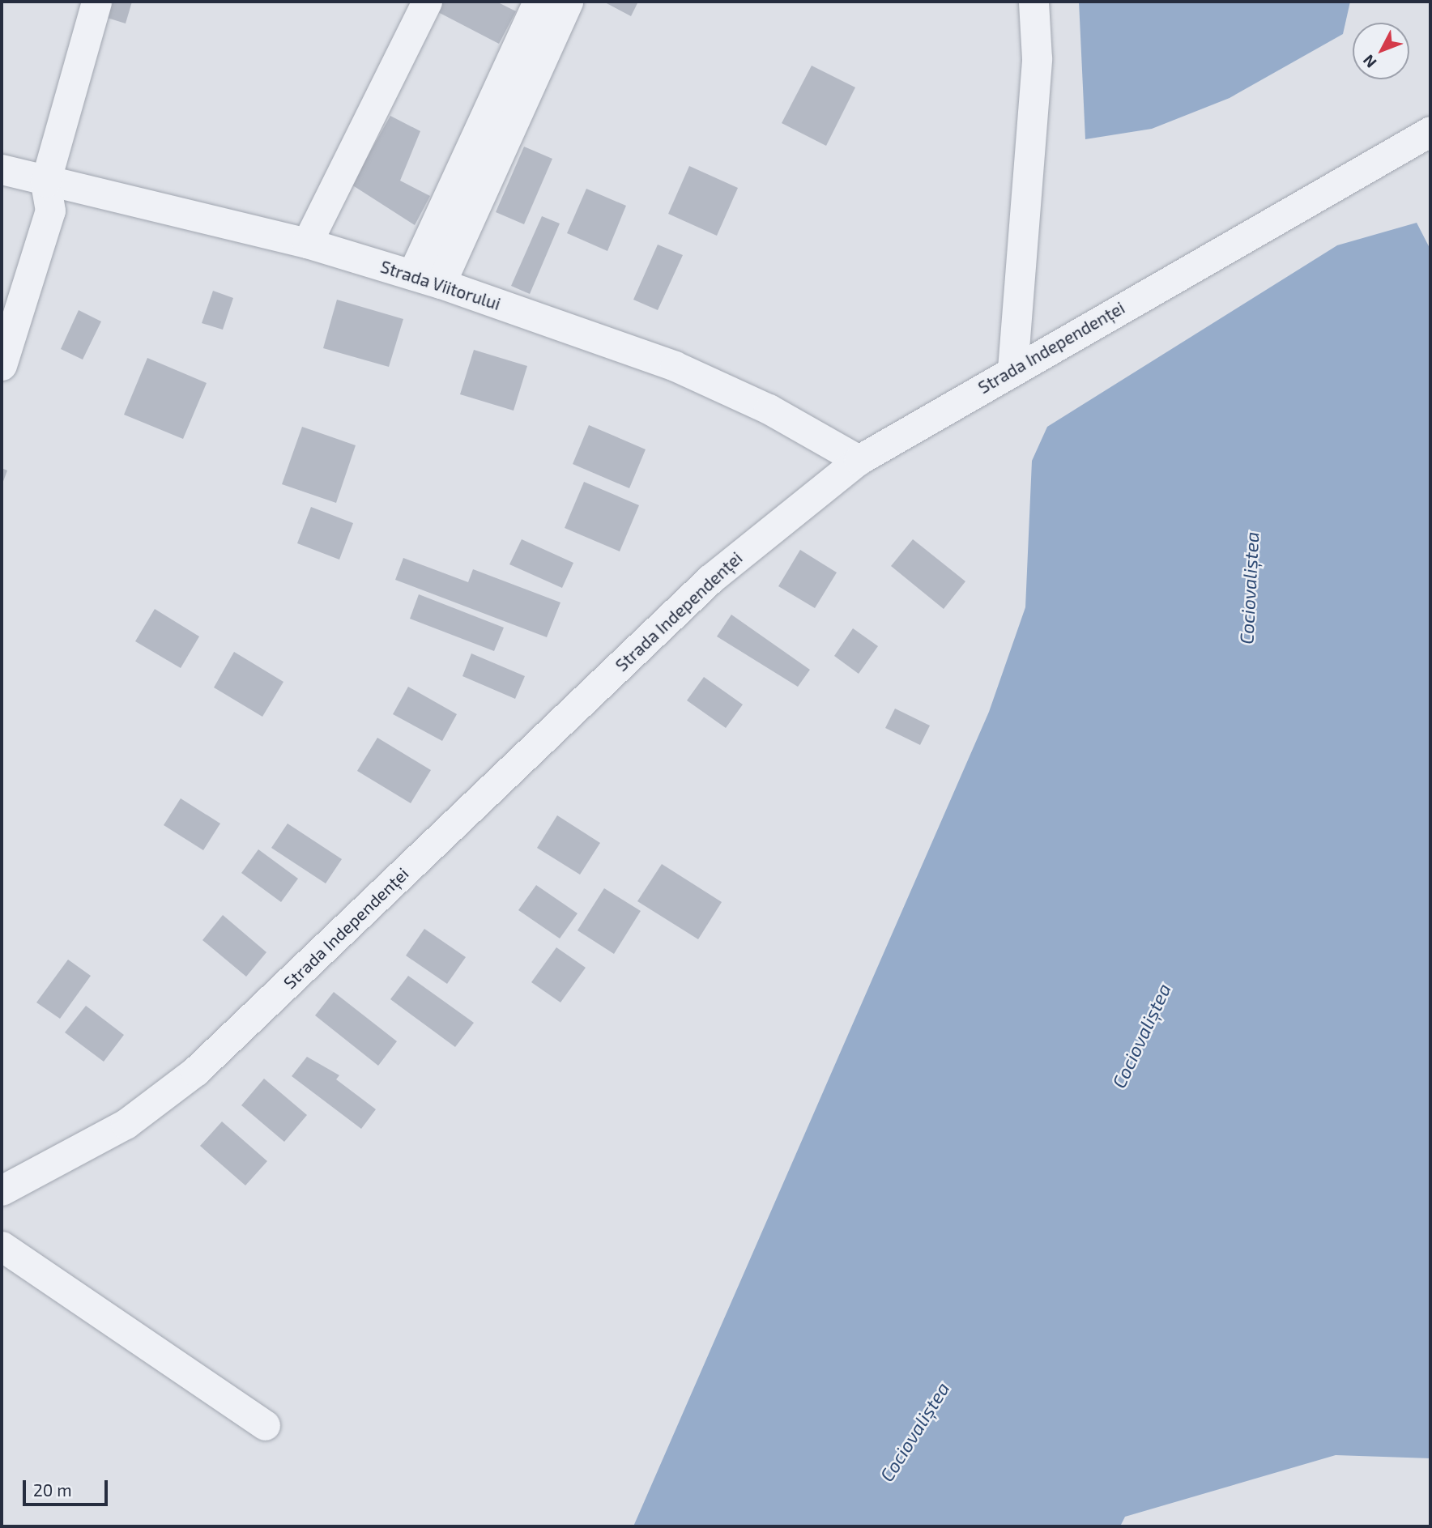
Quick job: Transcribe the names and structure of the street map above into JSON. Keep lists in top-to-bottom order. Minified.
{"streets":{"street":["Strada Viitorului","Strada Independenței"]},"crossings":[["Strada Viitorului","Strada Independenței"]],"water":["Cociovaliștea"],"scale_bar":"20 m","north":"bottom left"}
